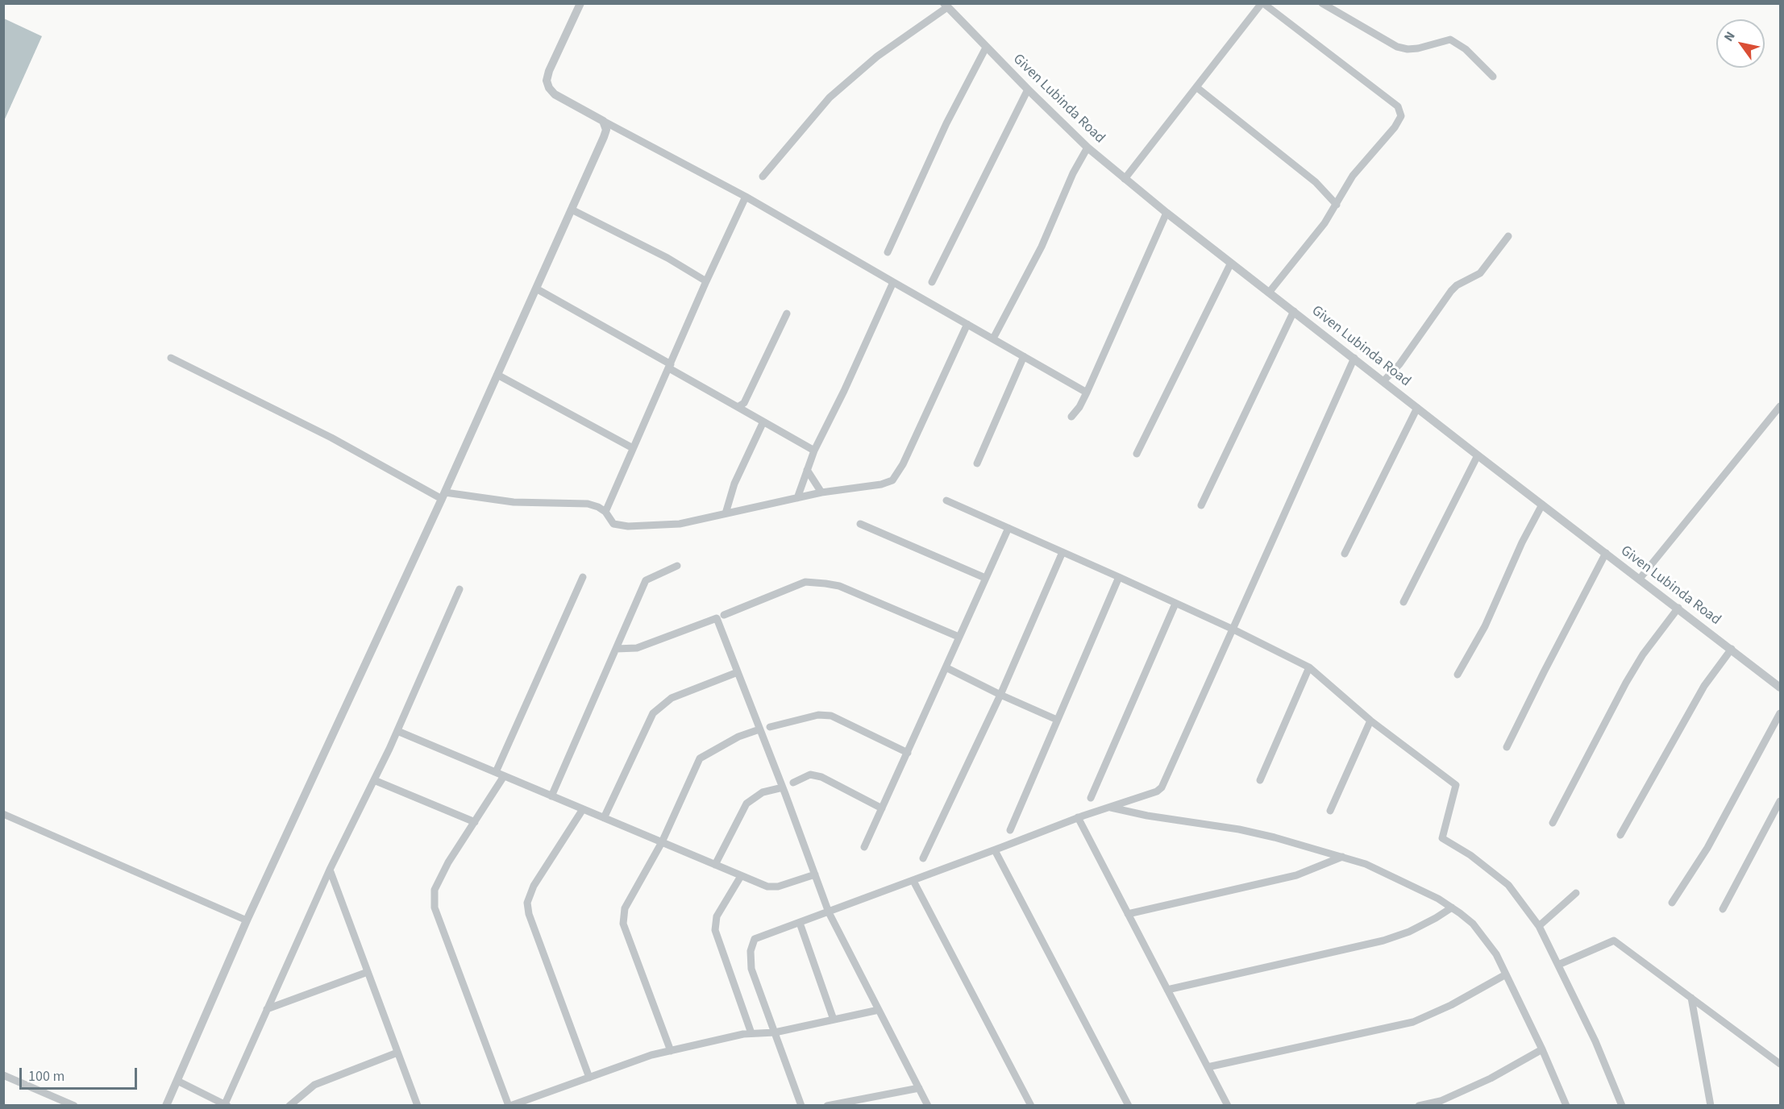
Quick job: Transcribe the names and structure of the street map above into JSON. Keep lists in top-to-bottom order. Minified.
{"streets":{"street":["Given Lubinda Road"]},"scale_bar":"100 m","north":"top left"}
